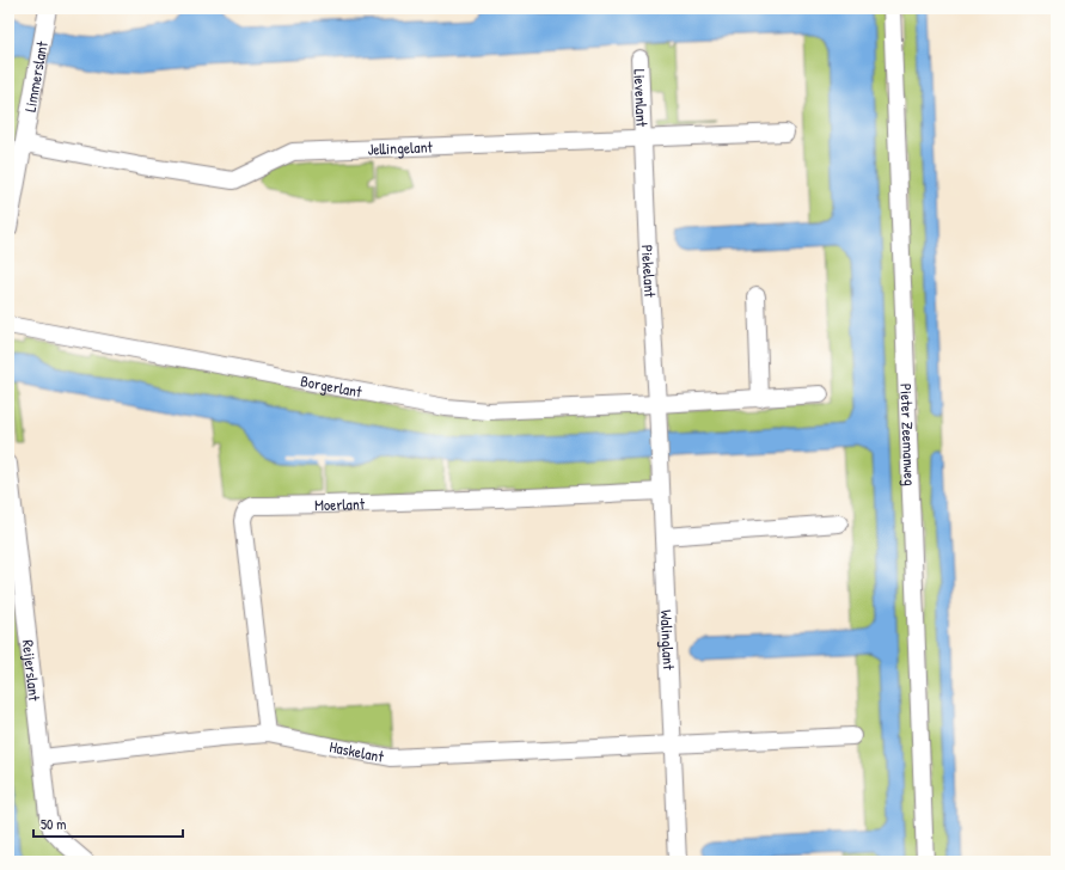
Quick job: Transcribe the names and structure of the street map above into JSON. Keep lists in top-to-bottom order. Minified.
{"streets":{"street":["Limmerslant","Lievenlant","Jellingelant","Piekelant","Borgerlant","Pieter Zeemanweg","Moerlant","Walinglant","Reijerslant","Haskelant"]},"crossings":[["Limmerslant","Jellingelant"],["Lievenlant","Jellingelant"],["Lievenlant","Piekelant"],["Jellingelant","Piekelant"],["Piekelant","Borgerlant"],["Piekelant","Walinglant"],["Borgerlant","Walinglant"],["Moerlant","Walinglant"],["Moerlant","Haskelant"],["Walinglant","Haskelant"],["Reijerslant","Haskelant"]],"scale_bar":"50 m"}
